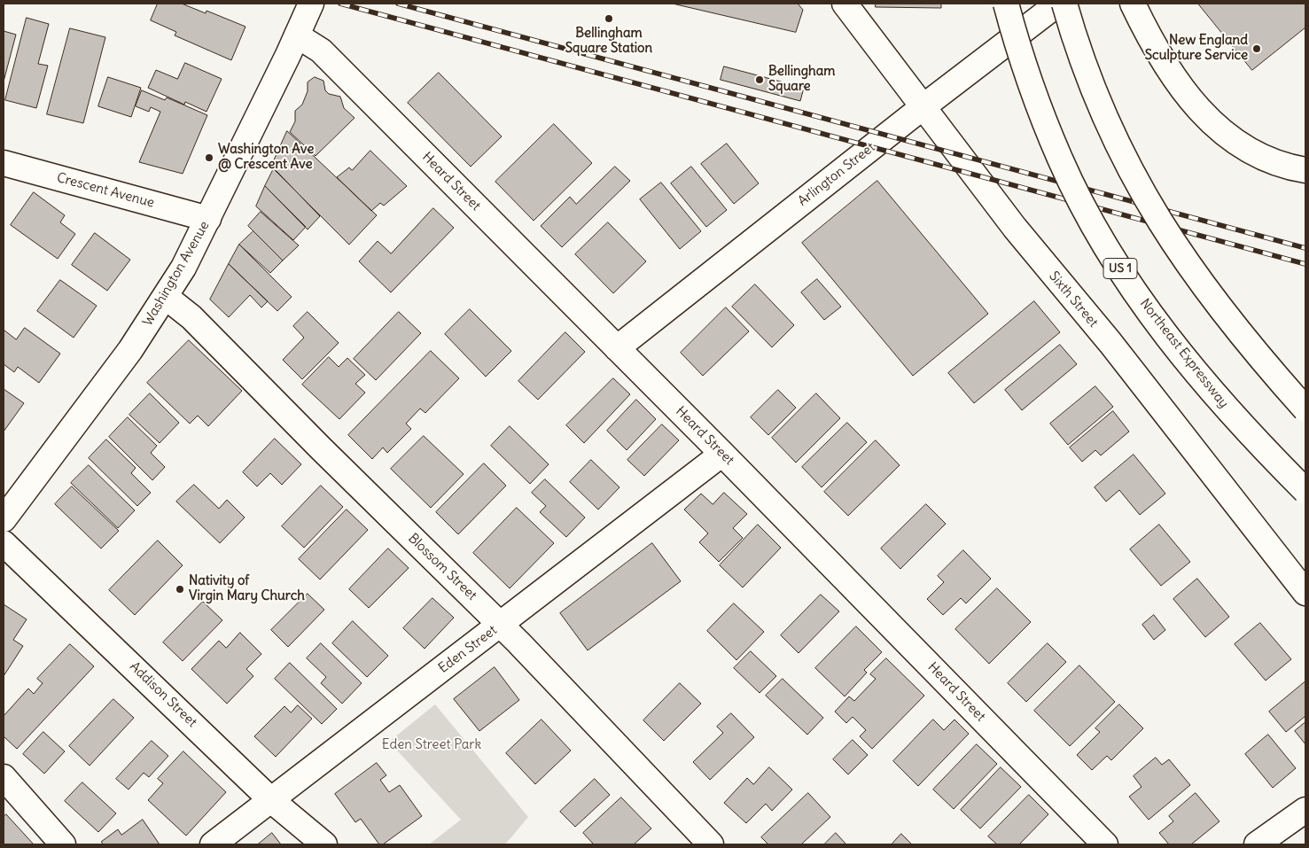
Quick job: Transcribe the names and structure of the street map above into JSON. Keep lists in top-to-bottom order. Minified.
{"streets":{"main road":["Arlington Street","Heard Street","Crescent Avenue","US 1","Washington Avenue","Sixth Street","Northeast Expressway","Blossom Street","Eden Street","Addison Street"]},"crossings":[["Arlington Street","Heard Street"],["Arlington Street","Sixth Street"],["Heard Street","Washington Avenue"],["Heard Street","Eden Street"],["Crescent Avenue","Washington Avenue"],["Washington Avenue","Blossom Street"],["Blossom Street","Eden Street"],["Eden Street","Addison Street"]],"parks":["Eden Street Park"],"places":["Bellingham Square Station","New England Sculpture Service","Bellingham Square","Washington Ave @ Crescent Ave","Nativity of Virgin Mary Church"]}
